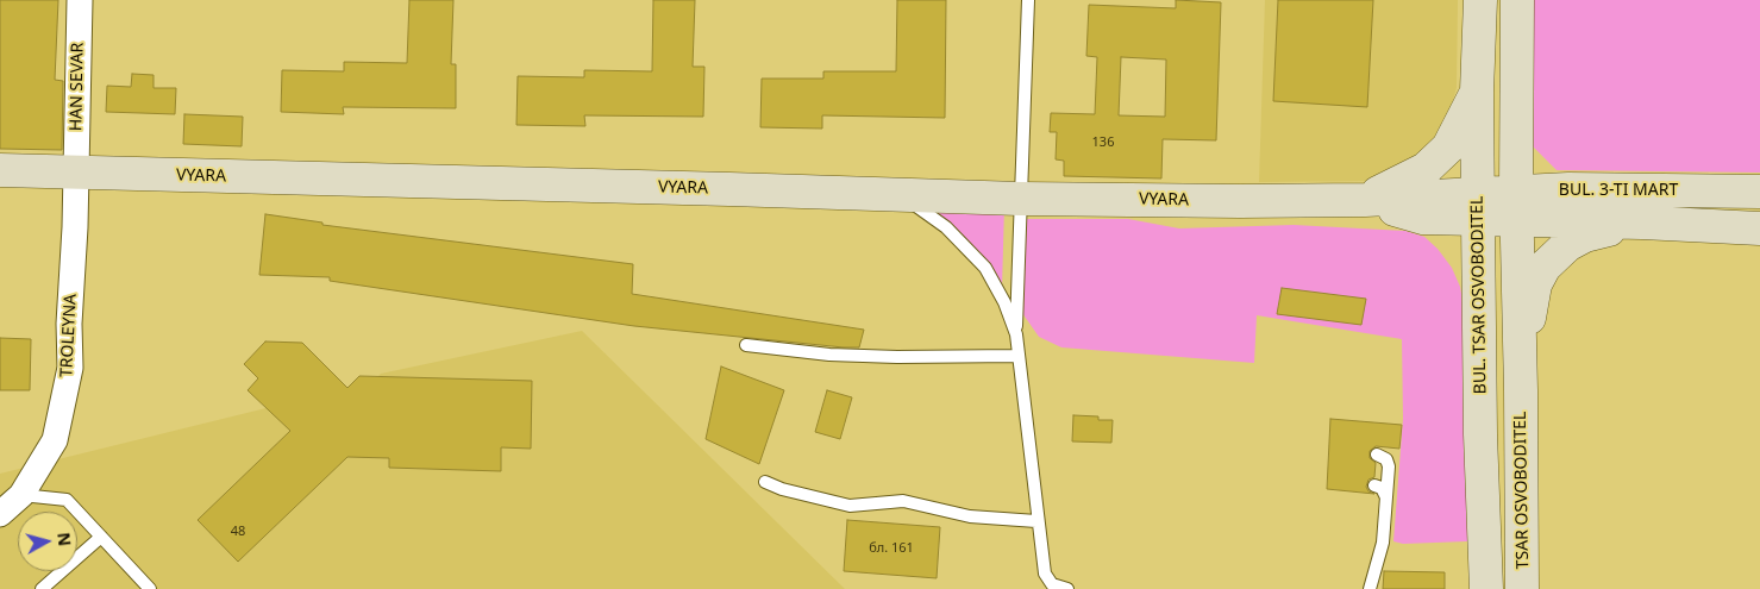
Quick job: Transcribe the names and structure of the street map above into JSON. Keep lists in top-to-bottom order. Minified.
{"streets":{"street":["HAN SEVAR","VYARA","BUL. 3-TI MART","BUL. TSAR OSVOBODITEL","TROLEYNA","TSAR OSVOBODITEL"]},"crossings":[["HAN SEVAR","VYARA"],["HAN SEVAR","TROLEYNA"],["VYARA","BUL. 3-TI MART"],["VYARA","BUL. TSAR OSVOBODITEL"],["VYARA","TROLEYNA"]],"house_numbers":["136","48","бл. 161"],"north":"right"}
